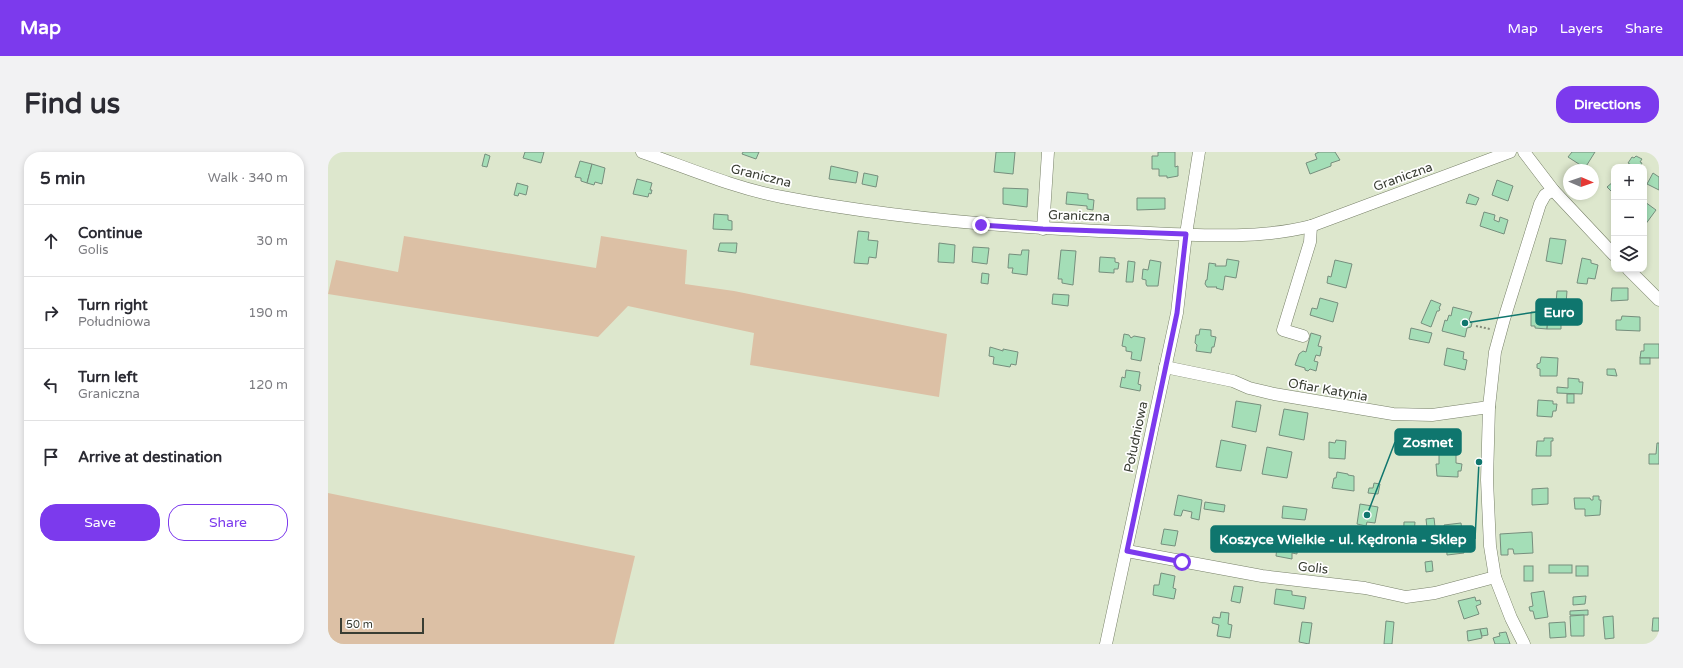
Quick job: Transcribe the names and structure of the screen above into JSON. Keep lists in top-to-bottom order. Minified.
{"streets":{"street":["Graniczna","Ofiar Katynia","Południowa","Golis"]},"crossings":[["Graniczna","Południowa"],["Ofiar Katynia","Południowa"],["Południowa","Golis"]],"places":["Euro","Koszyce Wielkie - ul. Kędronia - Sklep","Zosmet"],"scale_bar":"50 m","north":"right","page":{"header":"Map","nav":["Map","Layers","Share"],"buttons":["Directions",["Save","Share"]],"title":"Find us","heading":["5 min","Walk · 340 m"],"map_buttons":["+","−"],"list":[["Continue","Golis","30 m"],["Turn right","Południowa","190 m"],["Turn left","Graniczna","120 m"],"Arrive at destination"],"scale":"50 m"}}
